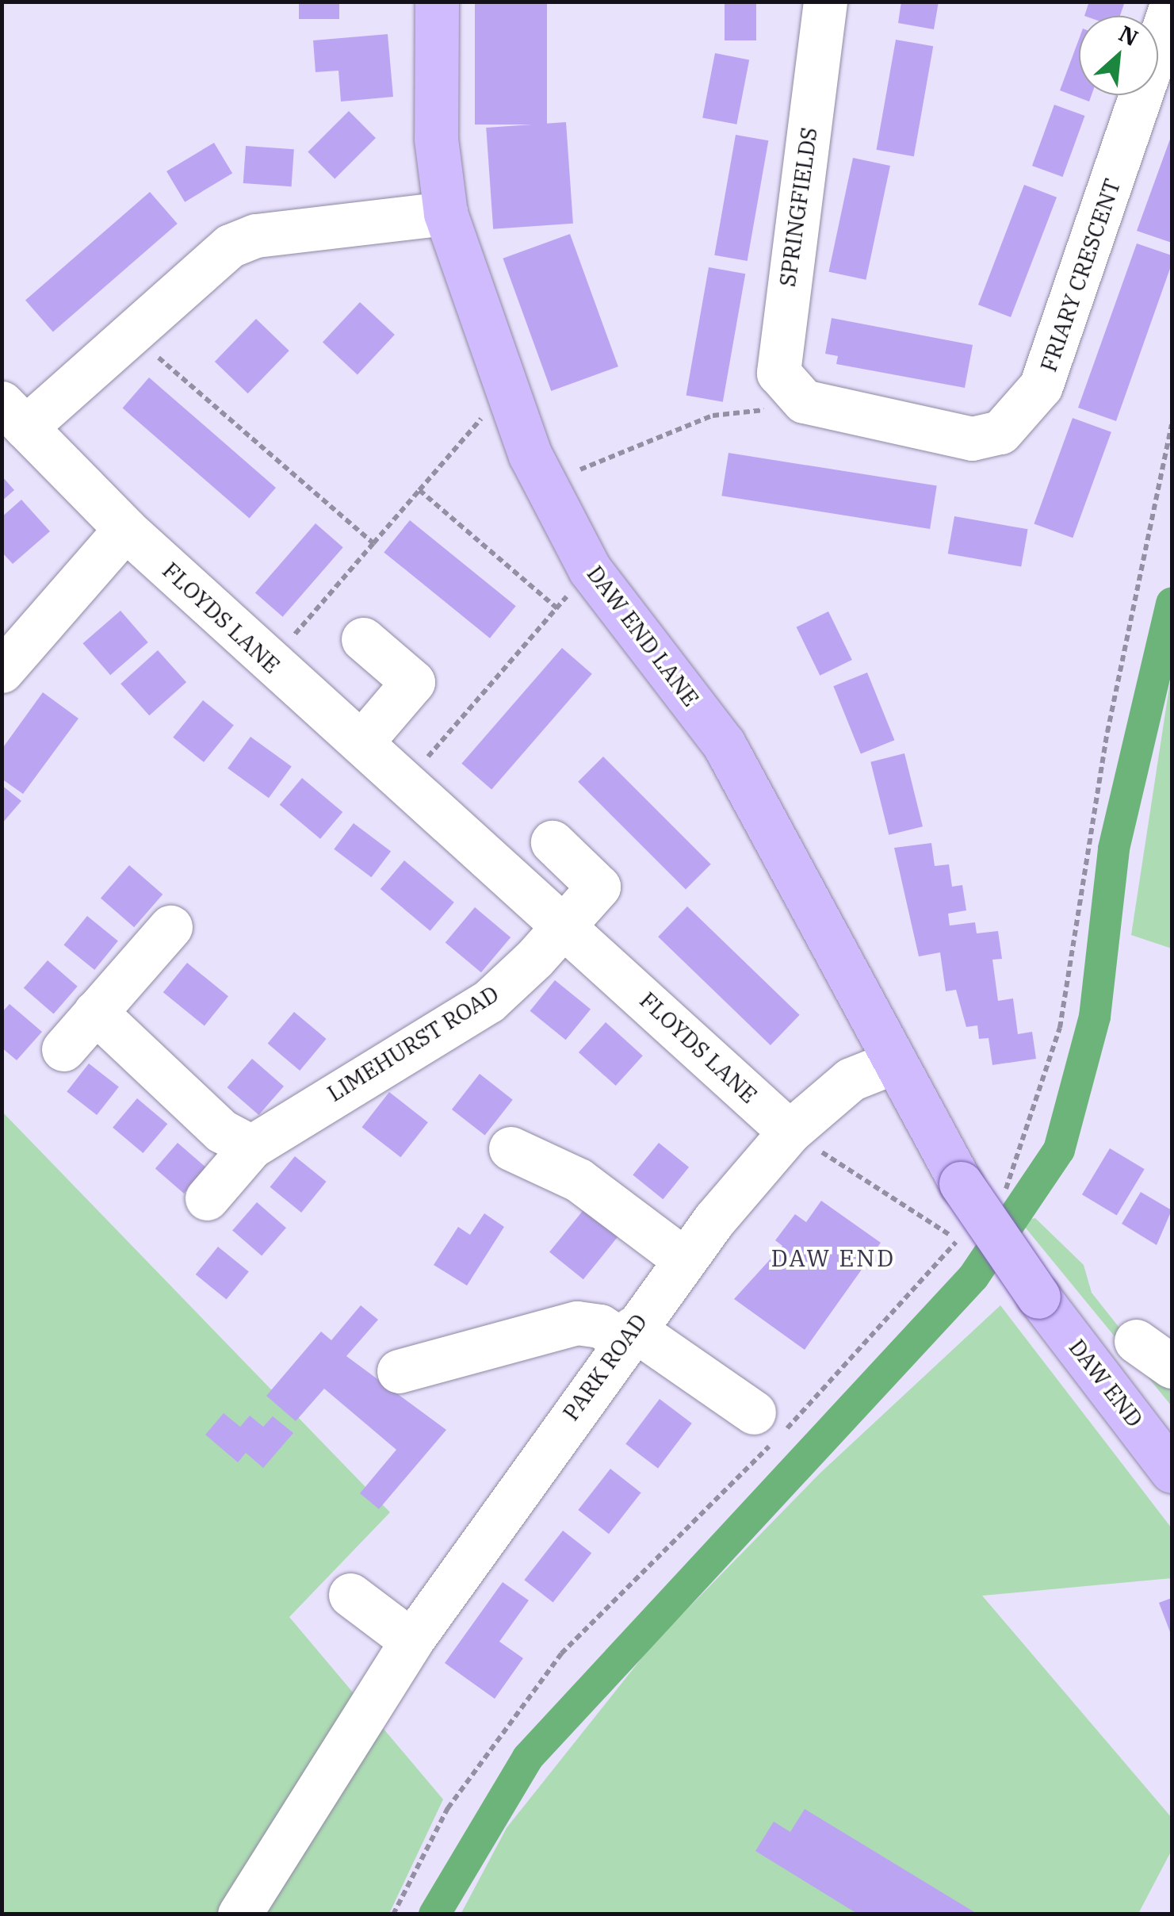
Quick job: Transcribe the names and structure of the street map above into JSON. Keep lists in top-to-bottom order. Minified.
{"streets":{"main road":["DAW END LANE","DAW END"],"street":["SPRINGFIELDS","FRIARY CRESCENT","FLOYDS LANE","LIMEHURST ROAD","PARK ROAD"]},"crossings":[["SPRINGFIELDS","FRIARY CRESCENT"],["FLOYDS LANE","DAW END LANE"],["FLOYDS LANE","LIMEHURST ROAD"],["FLOYDS LANE","PARK ROAD"],["DAW END LANE","PARK ROAD"],["DAW END LANE","DAW END"]],"districts":["DAW END"],"north":"top right"}
